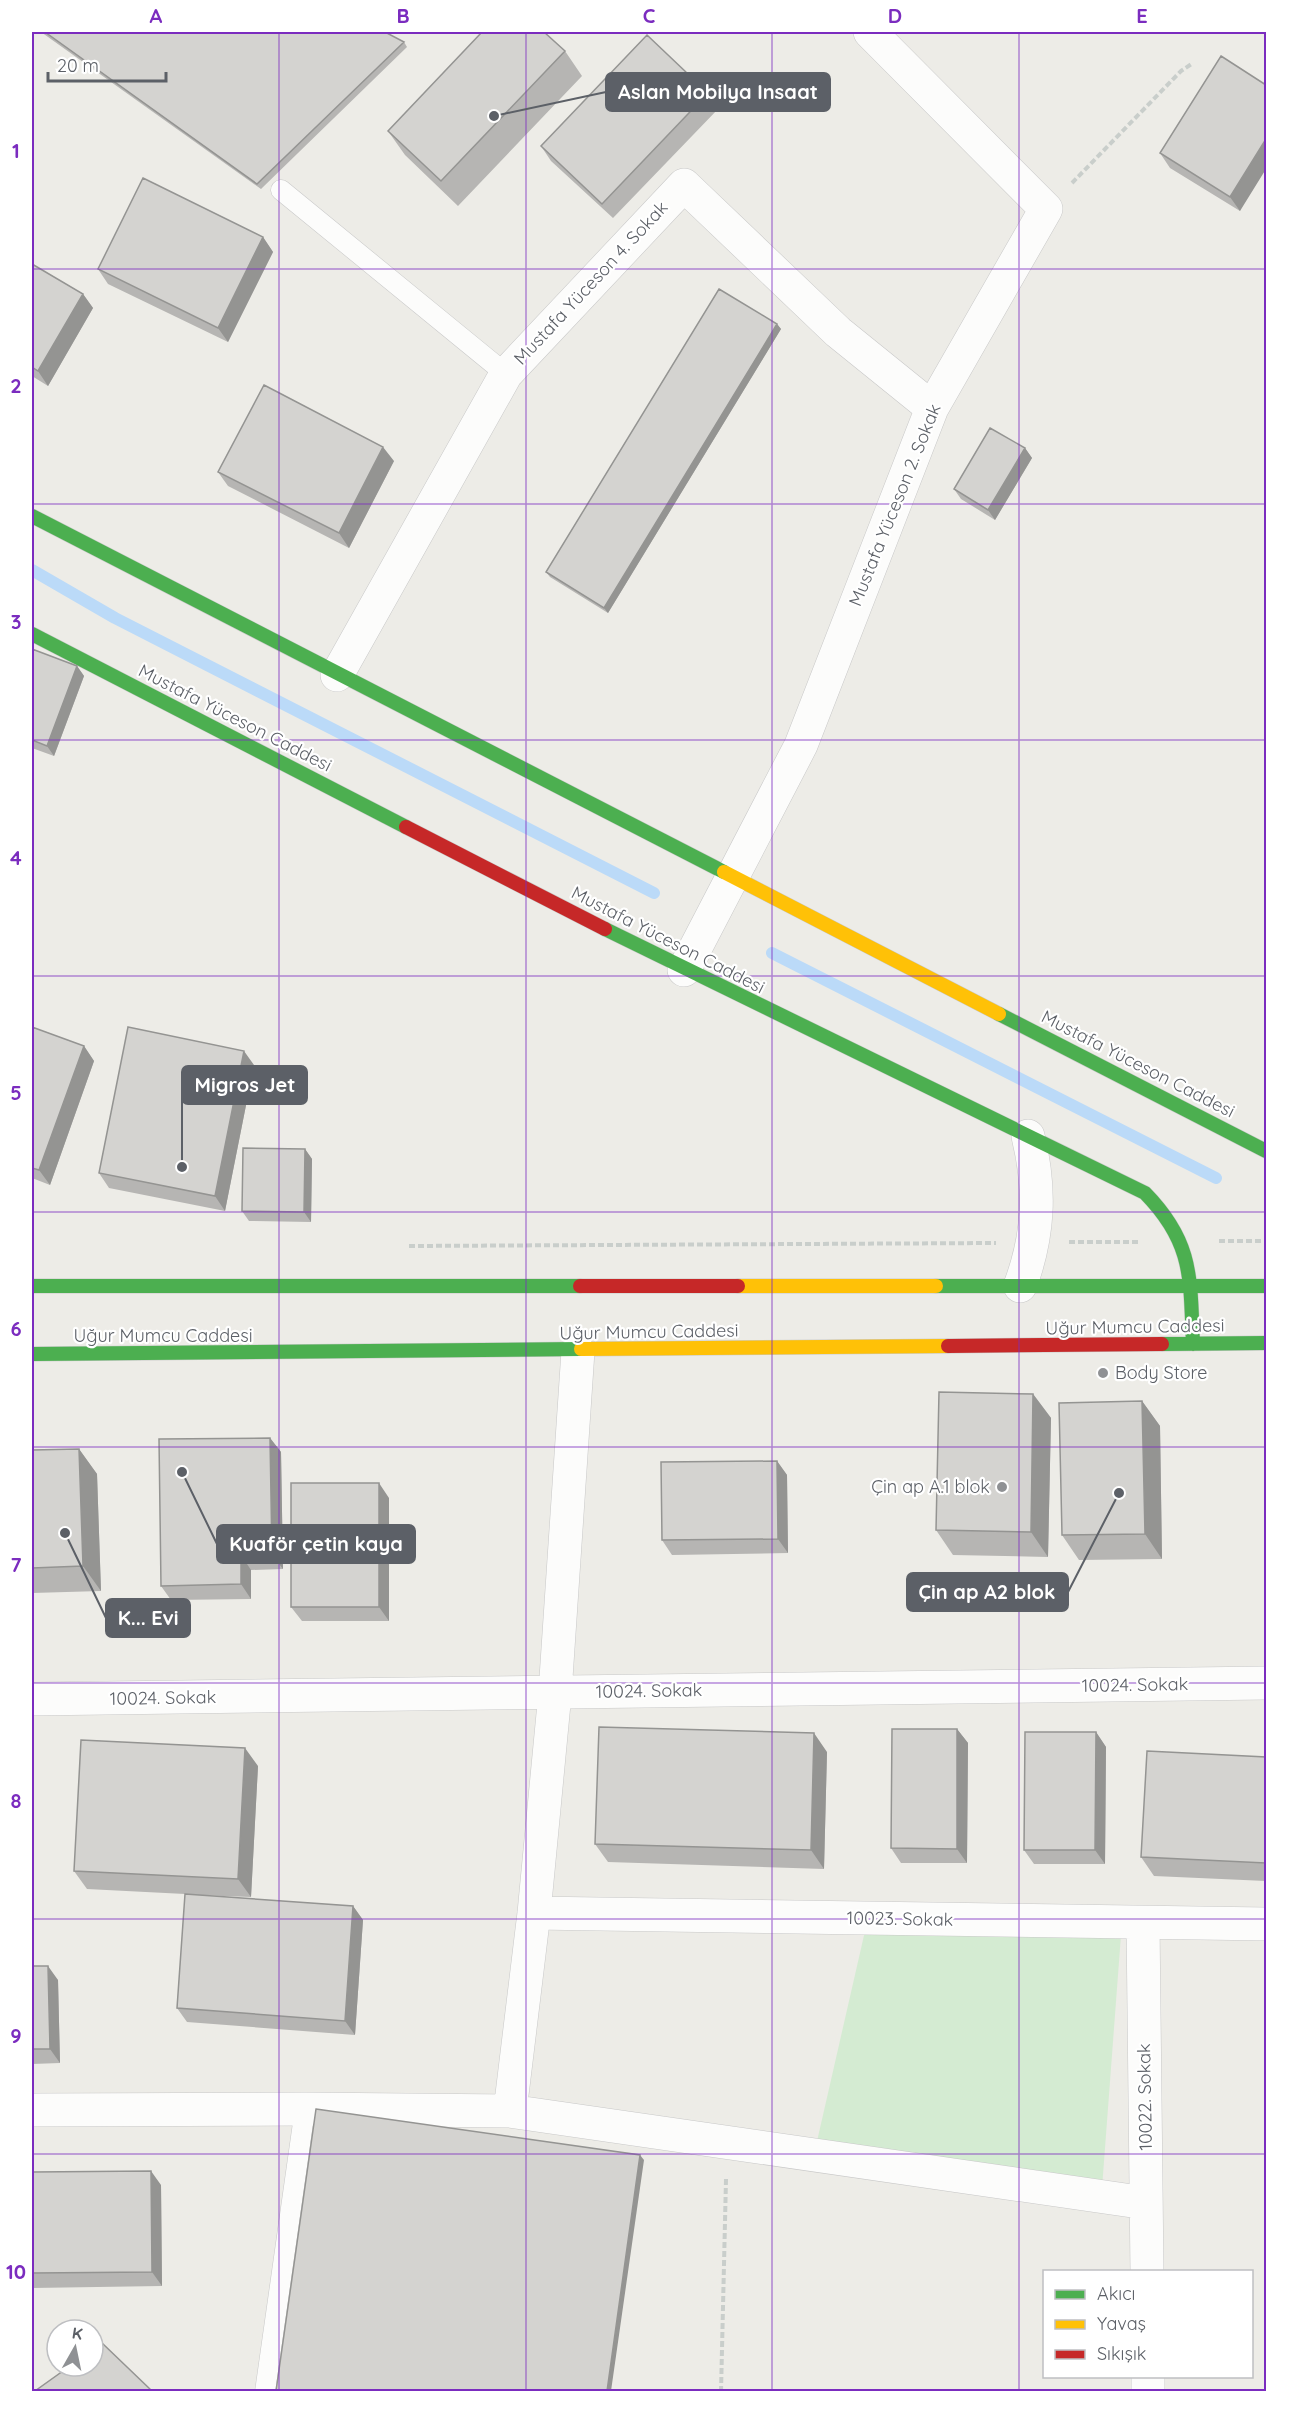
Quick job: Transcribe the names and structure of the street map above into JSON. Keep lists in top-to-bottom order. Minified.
{"streets":{"street":["Mustafa Yüceson 4. Sokak","Mustafa Yüceson 2. Sokak","Mustafa Yüceson Caddesi","Uğur Mumcu Caddesi","10024. Sokak","10023. Sokak","10022. Sokak"]},"crossings":[["Mustafa Yüceson 4. Sokak","Mustafa Yüceson 2. Sokak"],["Mustafa Yüceson 4. Sokak","Mustafa Yüceson Caddesi"],["Mustafa Yüceson 2. Sokak","Mustafa Yüceson Caddesi"],["Mustafa Yüceson Caddesi","Uğur Mumcu Caddesi"],["10023. Sokak","10022. Sokak"]],"places":["Aslan Mobilya Insaat","Migros Jet","Body Store","Kuaför çetin kaya","Çin ap A.1 blok","Çin ap A2 blok","K... Evi"],"legend":["Akıcı","Yavaş","Sıkışık"],"scale_bar":"20 m","north":"top","grid":{"columns":["A","B","C","D","E"],"rows":["1","2","3","4","5","6","7","8","9","10"]}}
